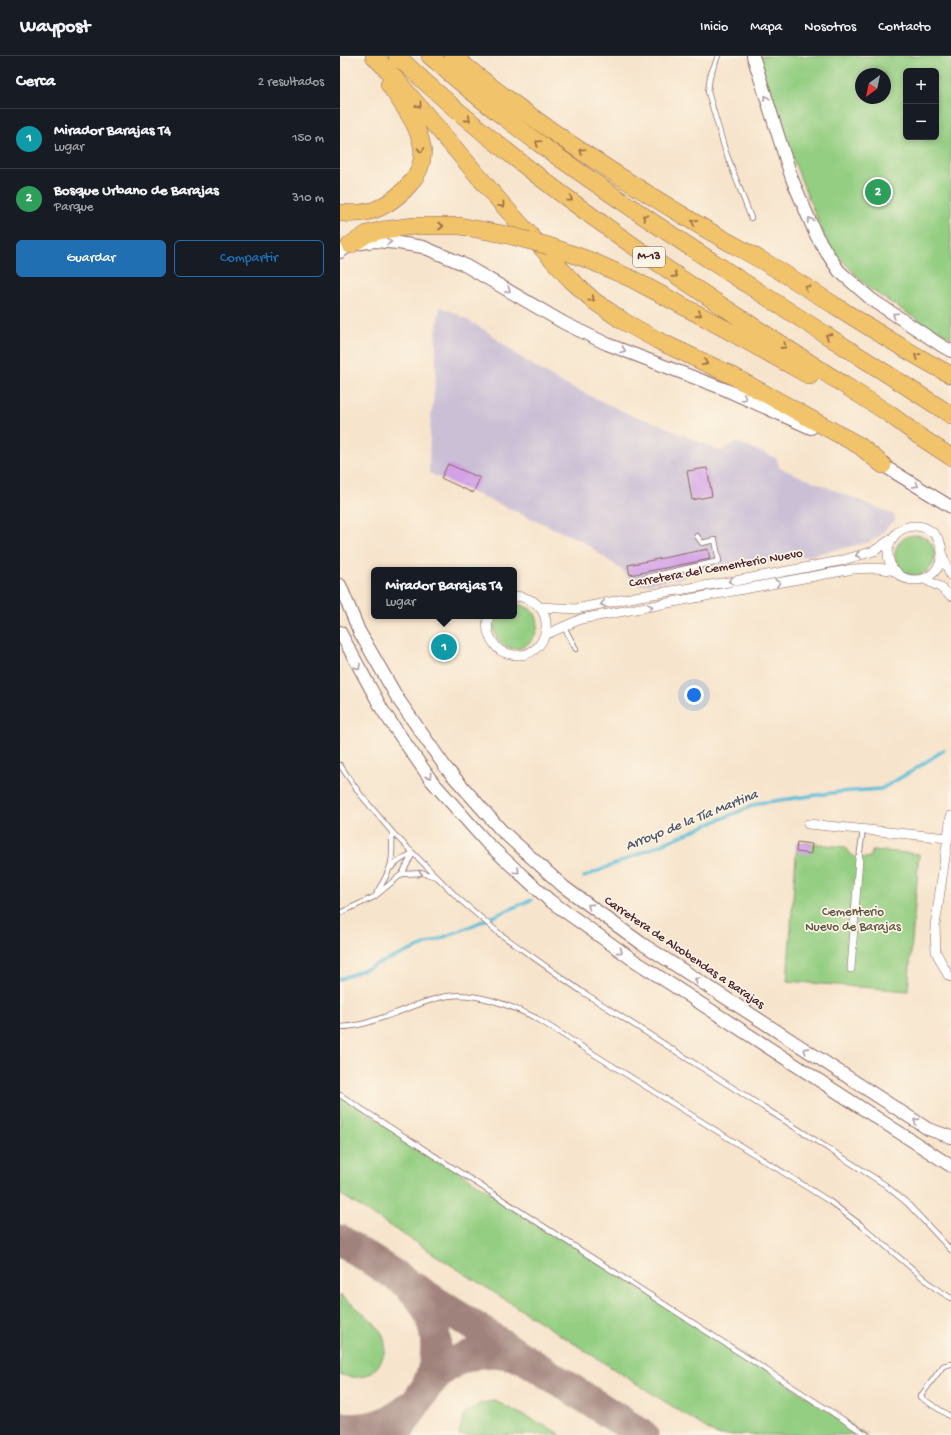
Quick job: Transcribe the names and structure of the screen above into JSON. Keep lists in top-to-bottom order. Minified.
{"streets":{"highway":["M-13"],"street":["Carretera del Cementerio Nuevo","Carretera de Alcobendas a Barajas"]},"water":["Arroyo de la Tía Martina"],"parks":["Cementerio Nuevo de Barajas"],"north":"bottom left","page":{"header":"Waypost","nav":["Inicio","Mapa","Nosotros","Contacto"],"heading":["Cerca","2 resultados"],"map_buttons":["+","−"],"list":[{"mark":"1","name":"Mirador Barajas T4","note":"Lugar","value":"150 m"},{"mark":"2","name":"Bosque Urbano de Barajas","note":"Parque","value":"310 m"}],"pins":["2","1"],"buttons":["Guardar","Compartir"],"popup":["Mirador Barajas T4","Lugar"]}}
